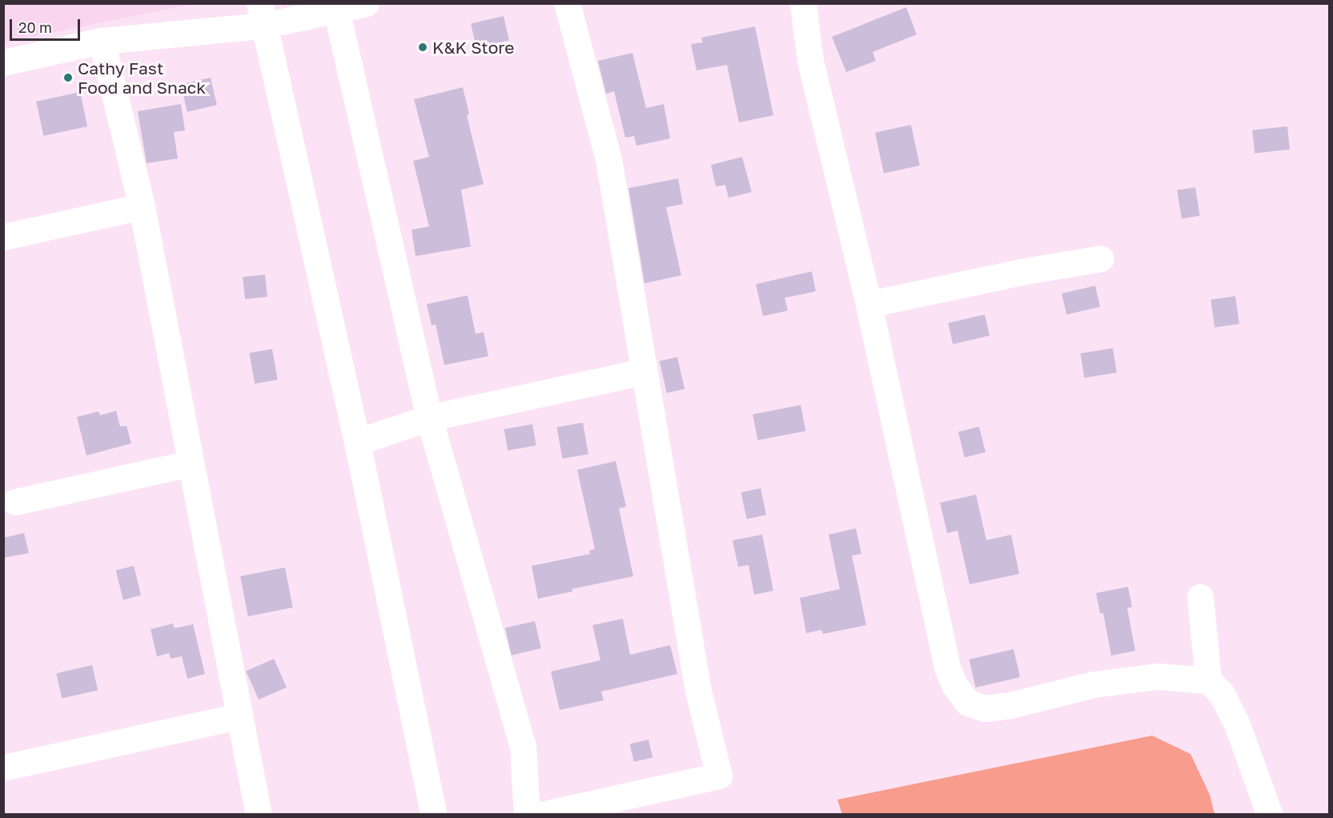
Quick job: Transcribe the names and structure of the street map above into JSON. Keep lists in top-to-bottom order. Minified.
{"places":["K&K Store","Cathy Fast Food and Snack"],"scale_bar":"20 m"}
